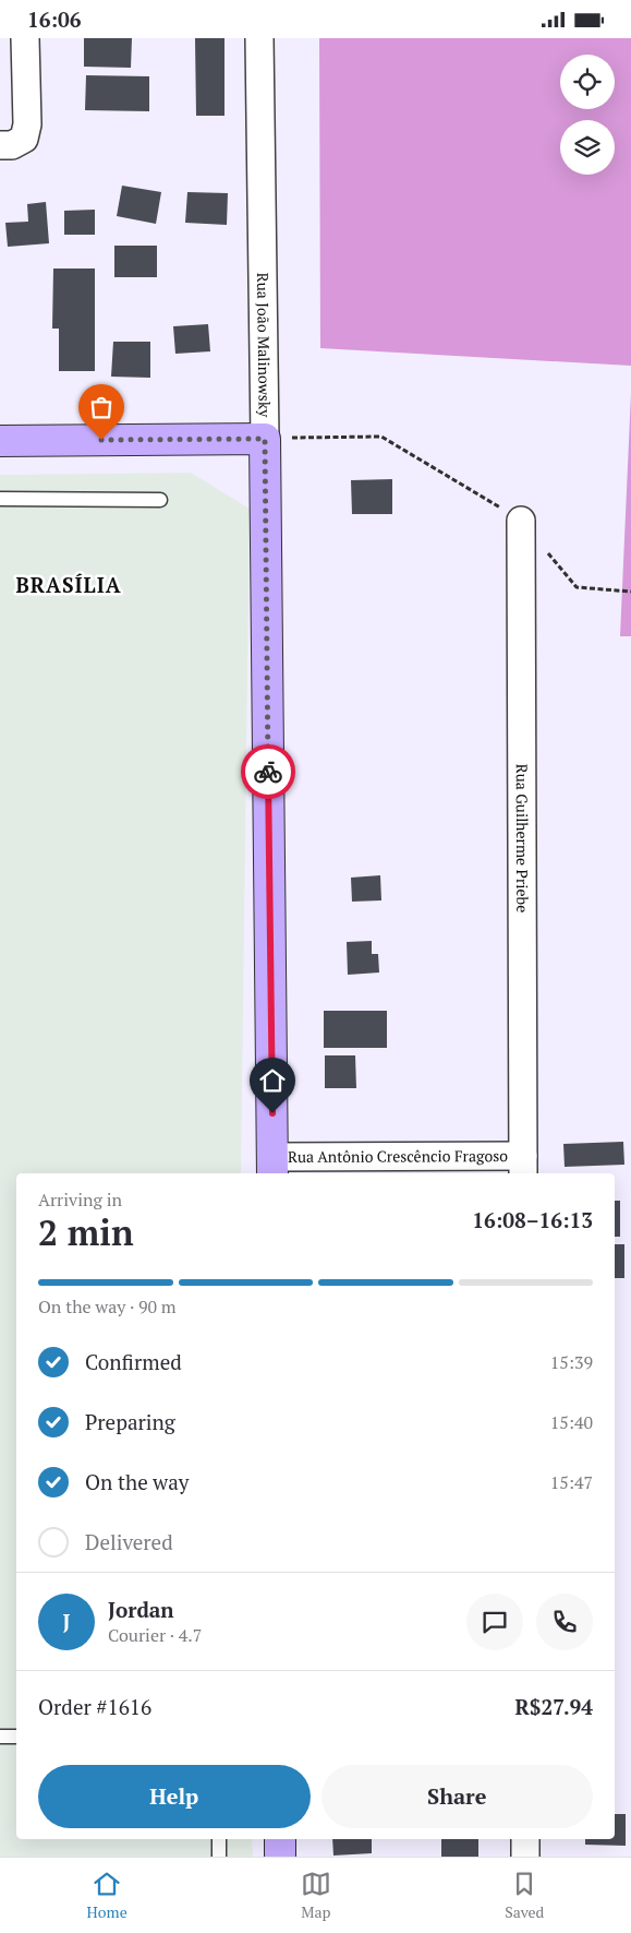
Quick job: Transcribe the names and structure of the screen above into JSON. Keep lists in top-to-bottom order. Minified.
{"streets":{"street":["Rua João Malinowsky","Rua Guilherme Priebe","Rua Antônio Crescêncio Fragoso"]},"crossings":[["Rua João Malinowsky","Rua Antônio Crescêncio Fragoso"],["Rua Guilherme Priebe","Rua Antônio Crescêncio Fragoso"]],"districts":["BRASÍLIA"],"page":{"status":"16:06","heading":["2 min","Arriving in","16:08–16:13"],"panel":["Jordan","Courier · 4.7","Order #1616","R$27.94"],"bar":"On the way · 90 m","list":[["Confirmed","15:39"],["Preparing","15:40"],["On the way","15:47"],"Delivered"],"round":"J","buttons":["Help","Share"],"tabs":["Home","Map","Saved"]}}
